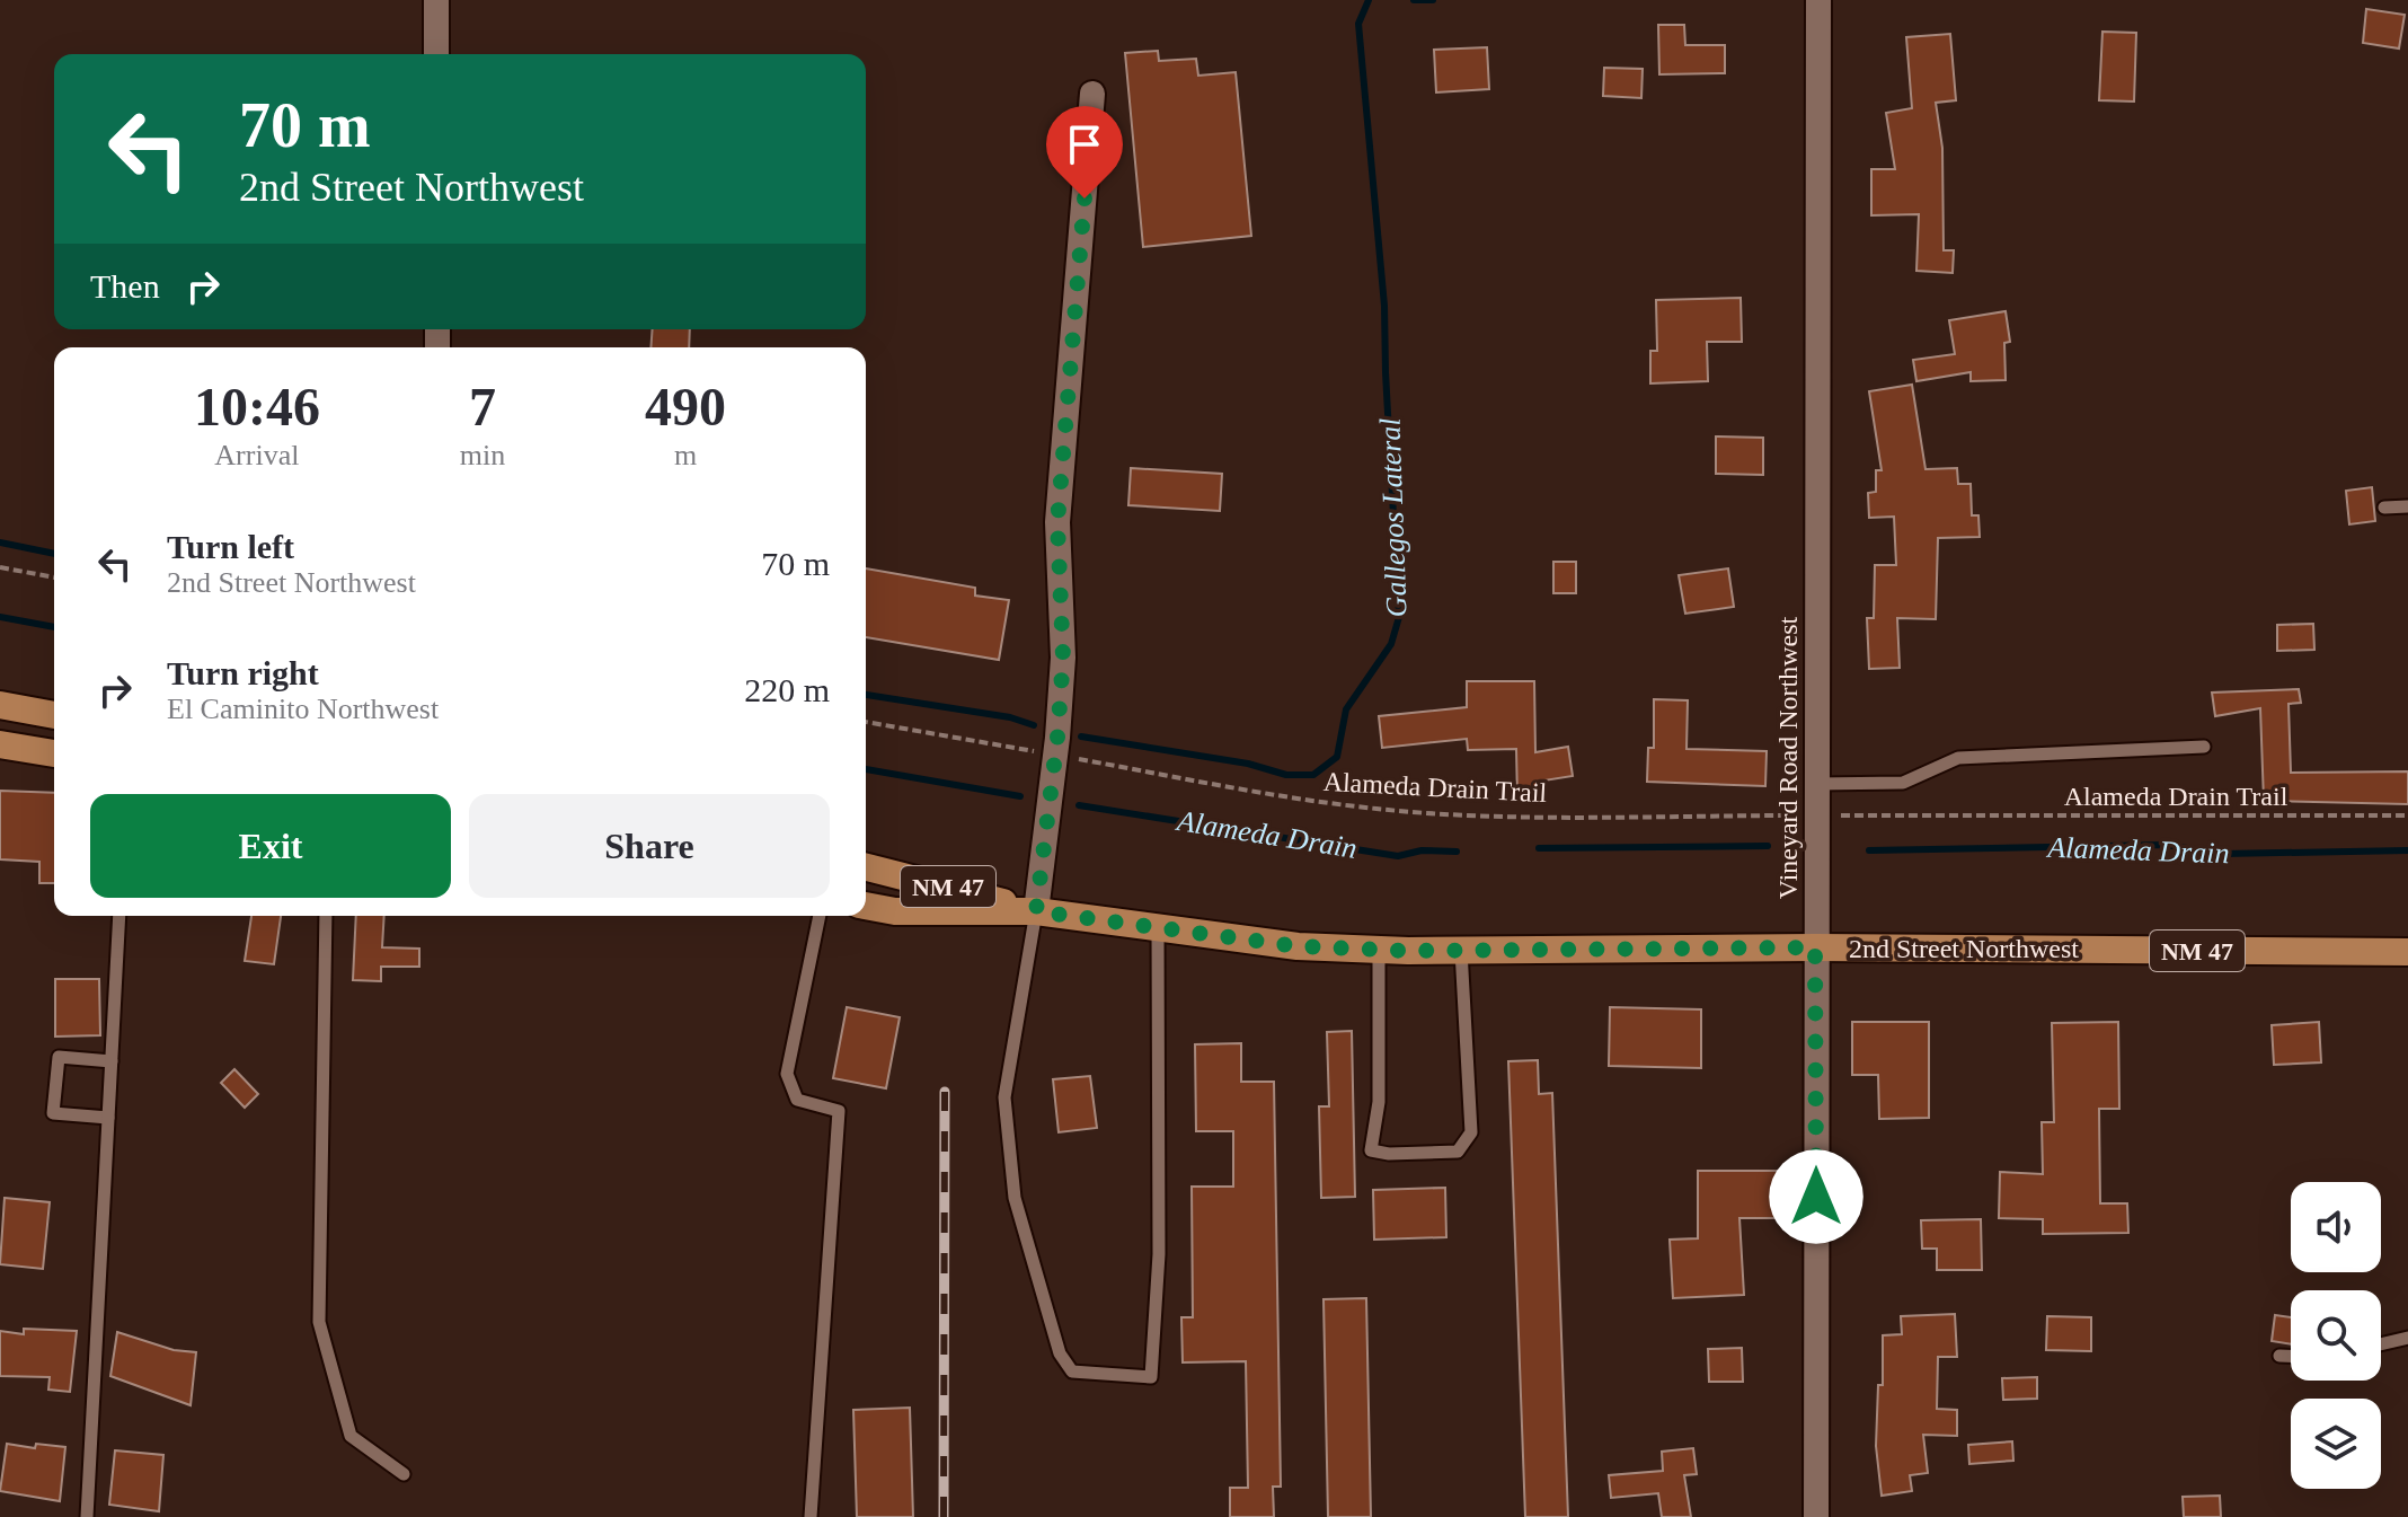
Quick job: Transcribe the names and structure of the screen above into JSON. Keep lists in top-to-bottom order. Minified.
{"streets":{"main road":["NM 47","2nd Street Northwest"],"street":["Vineyard Road Northwest"],"path":["Alameda Drain Trail"]},"crossings":[["Vineyard Road Northwest","2nd Street Northwest"]],"water":["Gallegos Lateral","Alameda Drain"],"page":{"turn":["70 m","2nd Street Northwest"],"then":"Then","eta":["10:46","Arrival","7","min","490","m"],"list":[{"name":"Turn left","note":"2nd Street Northwest","value":"70 m"},{"name":"Turn right","note":"El Caminito Northwest","value":"220 m"}],"buttons":["Exit","Share"]}}
